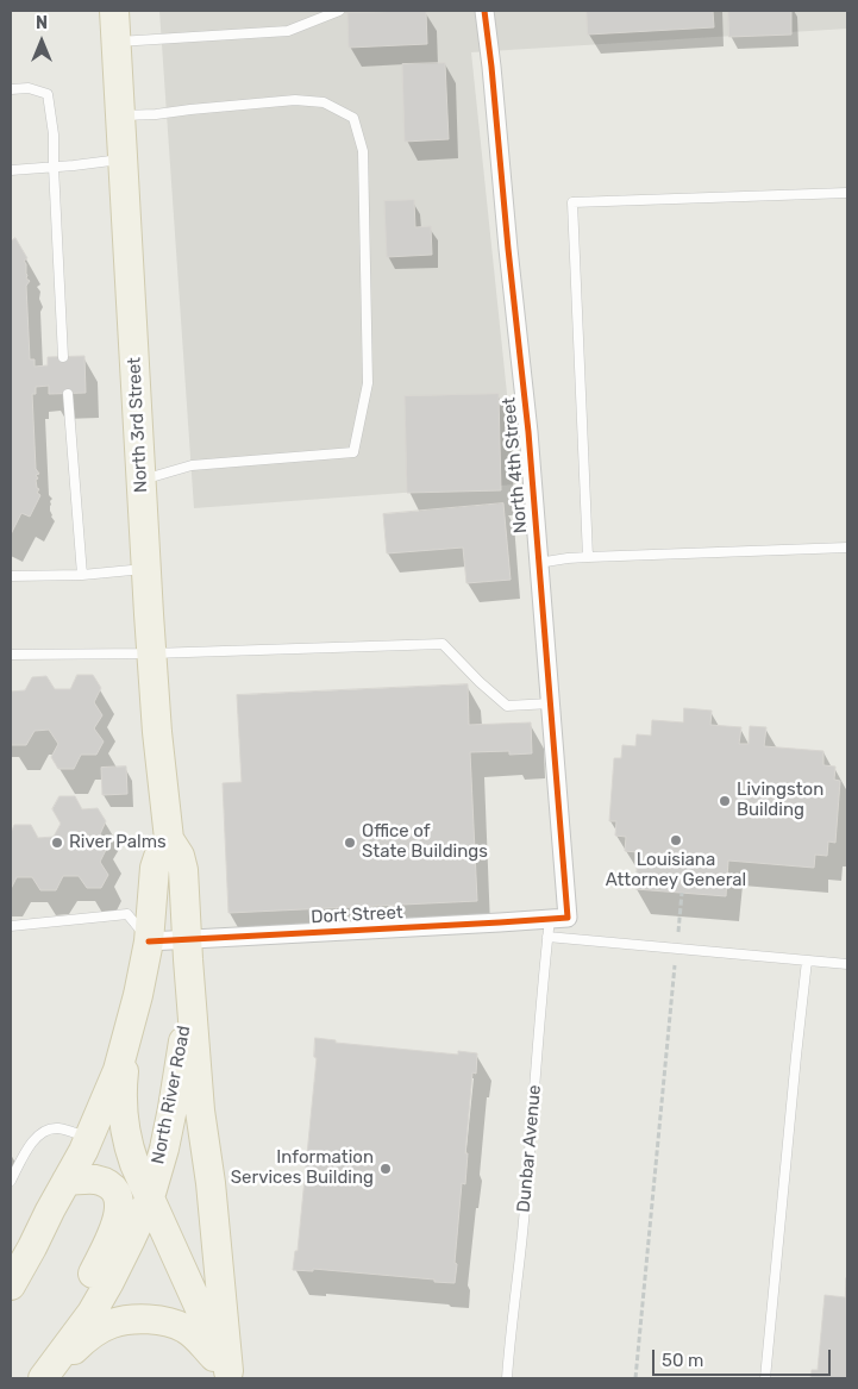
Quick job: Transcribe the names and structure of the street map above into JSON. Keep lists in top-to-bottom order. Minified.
{"streets":{"main road":["North 3rd Street","North River Road"],"street":["North 4th Street","Dort Street"],"lane":["Dunbar Avenue"]},"crossings":[["North 3rd Street","Dort Street"],["North 3rd Street","North River Road"],["North 4th Street","Dort Street"],["North 4th Street","Dunbar Avenue"],["Dort Street","North River Road"],["Dort Street","Dunbar Avenue"]],"places":["Livingston Building","Louisiana Attorney General","River Palms","Office of State Buildings","Information Services Building"],"scale_bar":"50 m","north":"top"}
